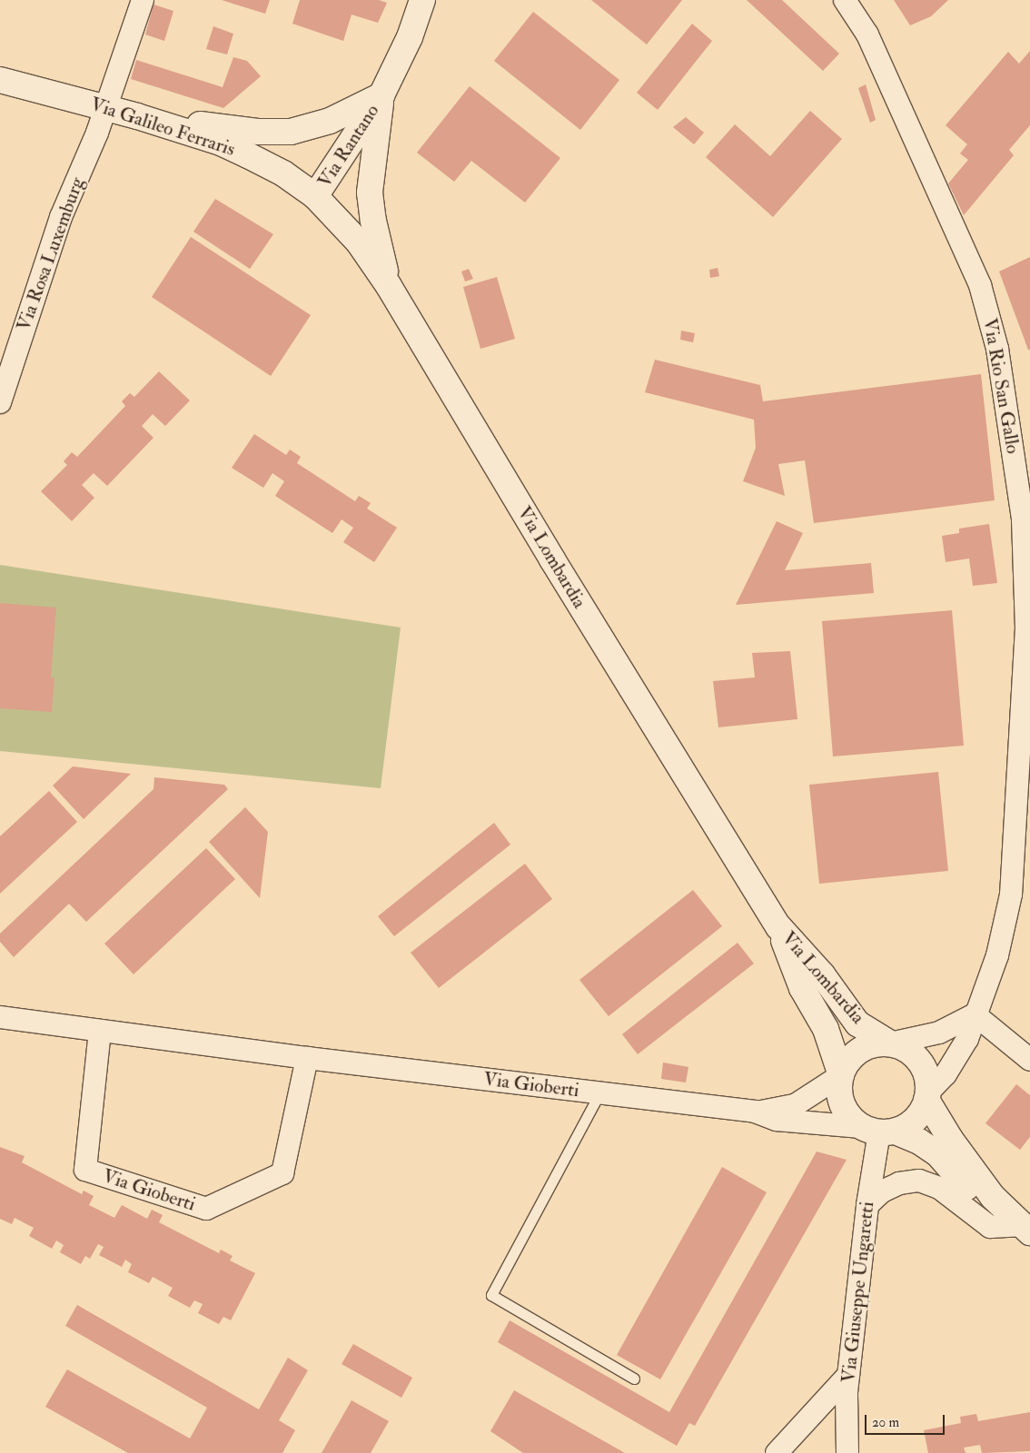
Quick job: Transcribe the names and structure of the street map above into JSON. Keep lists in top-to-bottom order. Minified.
{"streets":{"main road":["Via Galileo Ferraris","Via Rantano","Via Lombardia"],"street":["Via Rosa Luxemburg","Via Rio San Gallo","Via Gioberti","Via Giuseppe Ungaretti"]},"crossings":[["Via Galileo Ferraris","Via Rantano"],["Via Galileo Ferraris","Via Rosa Luxemburg"],["Via Galileo Ferraris","Via Lombardia"],["Via Rantano","Via Lombardia"],["Via Rio San Gallo","Via Lombardia"],["Via Rio San Gallo","Via Giuseppe Ungaretti"],["Via Lombardia","Via Giuseppe Ungaretti"]],"scale_bar":"20 m"}
